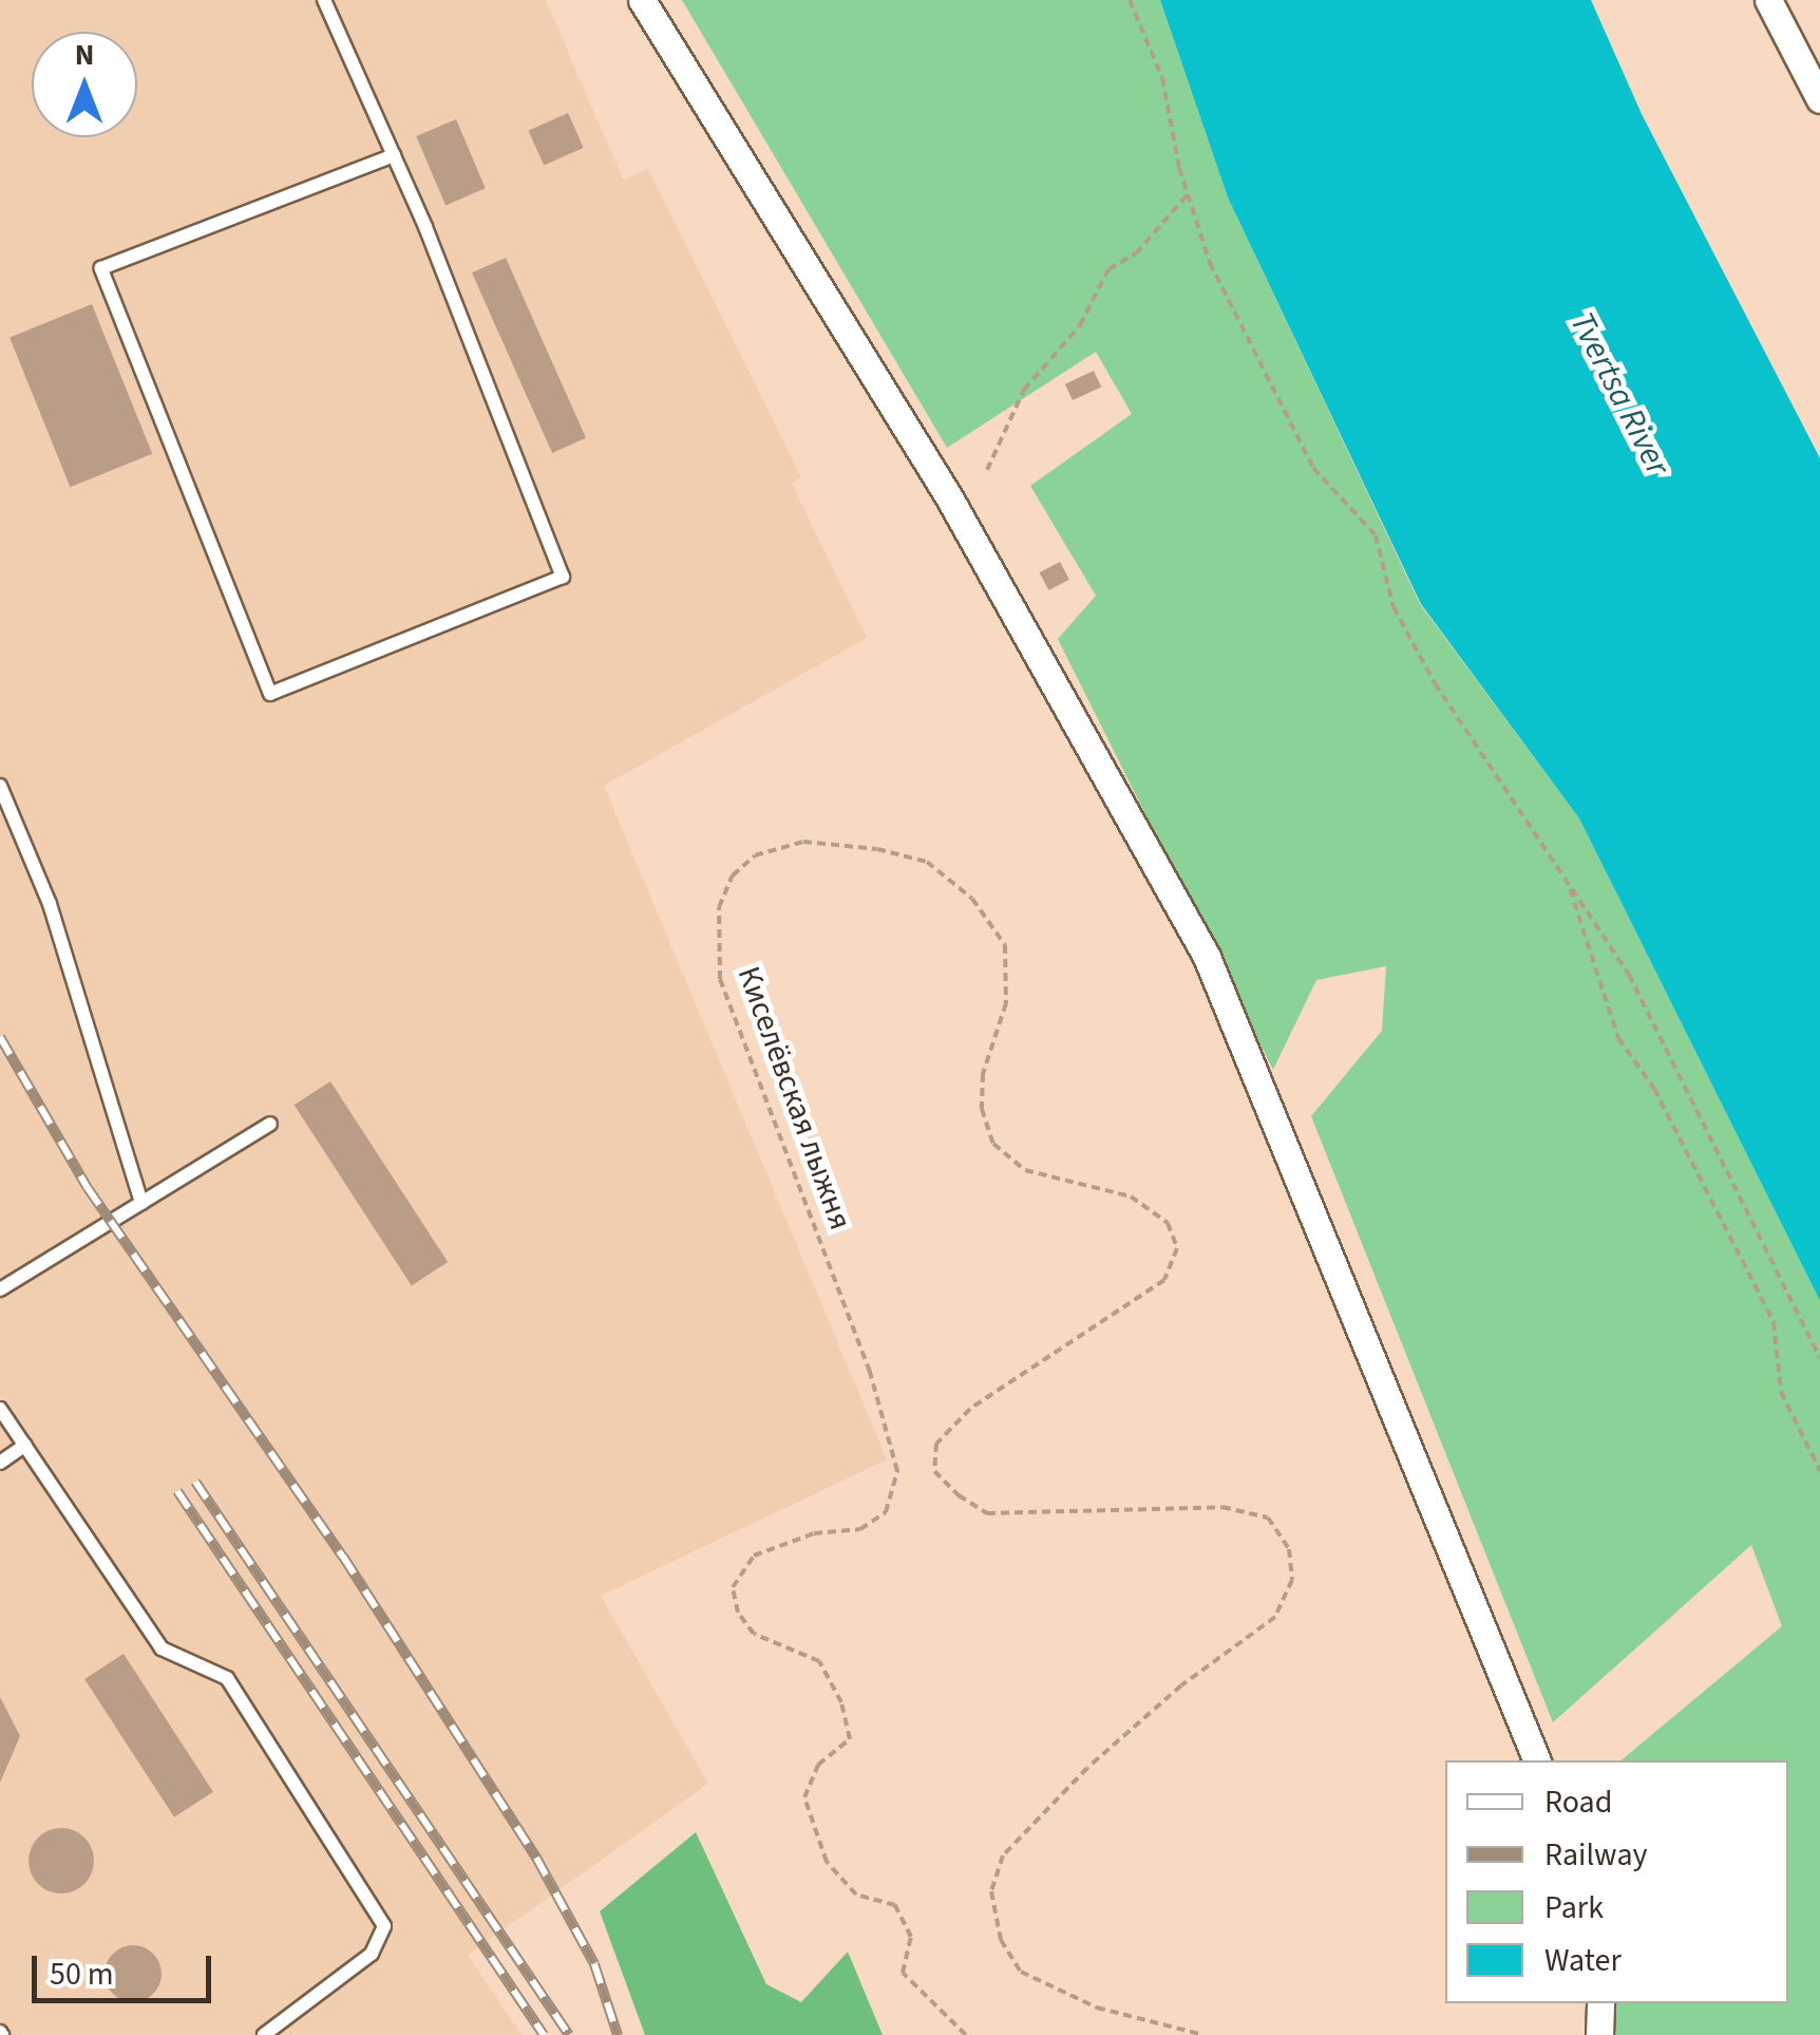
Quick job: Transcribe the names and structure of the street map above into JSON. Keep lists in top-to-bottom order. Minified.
{"streets":{"path":["Киселёвская лыжня"]},"water":["Tvertsa River"],"legend":["Road","Railway","Park","Water"],"scale_bar":"50 m","north":"top"}
